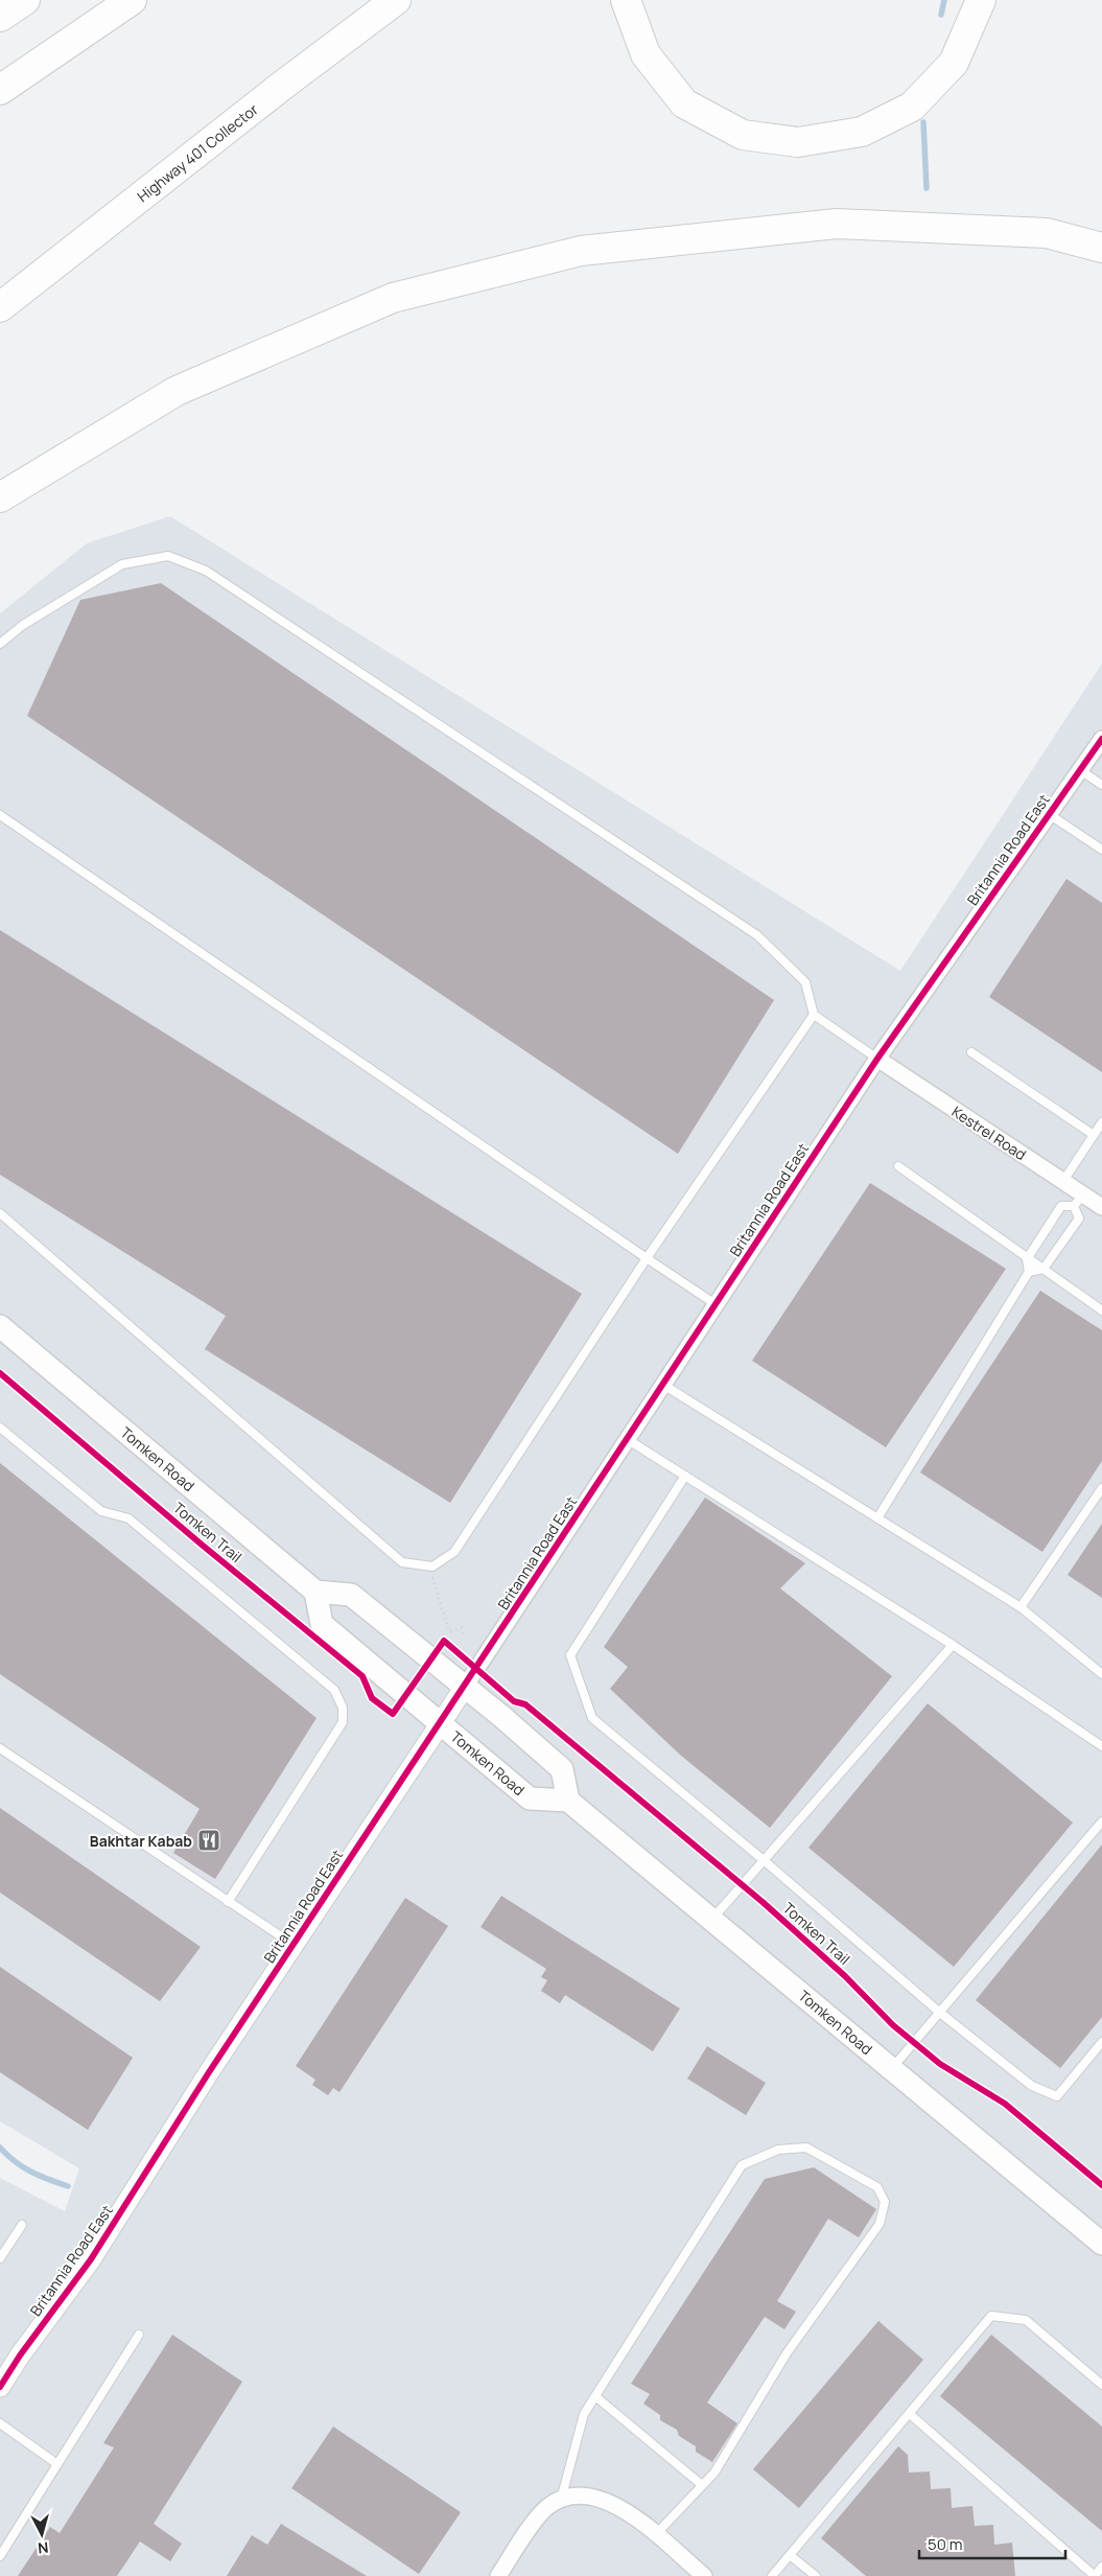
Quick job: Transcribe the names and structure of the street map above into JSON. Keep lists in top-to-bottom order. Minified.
{"streets":{"highway":["Highway 401 Collector"],"main road":["Tomken Road"],"street":["Britannia Road East","Kestrel Road"],"cycle path":["Tomken Trail"]},"crossings":[["Britannia Road East","Kestrel Road"],["Britannia Road East","Tomken Road"]],"places":{"restaurant":["Bakhtar Kabab"]},"scale_bar":"50 m","north":"bottom"}
